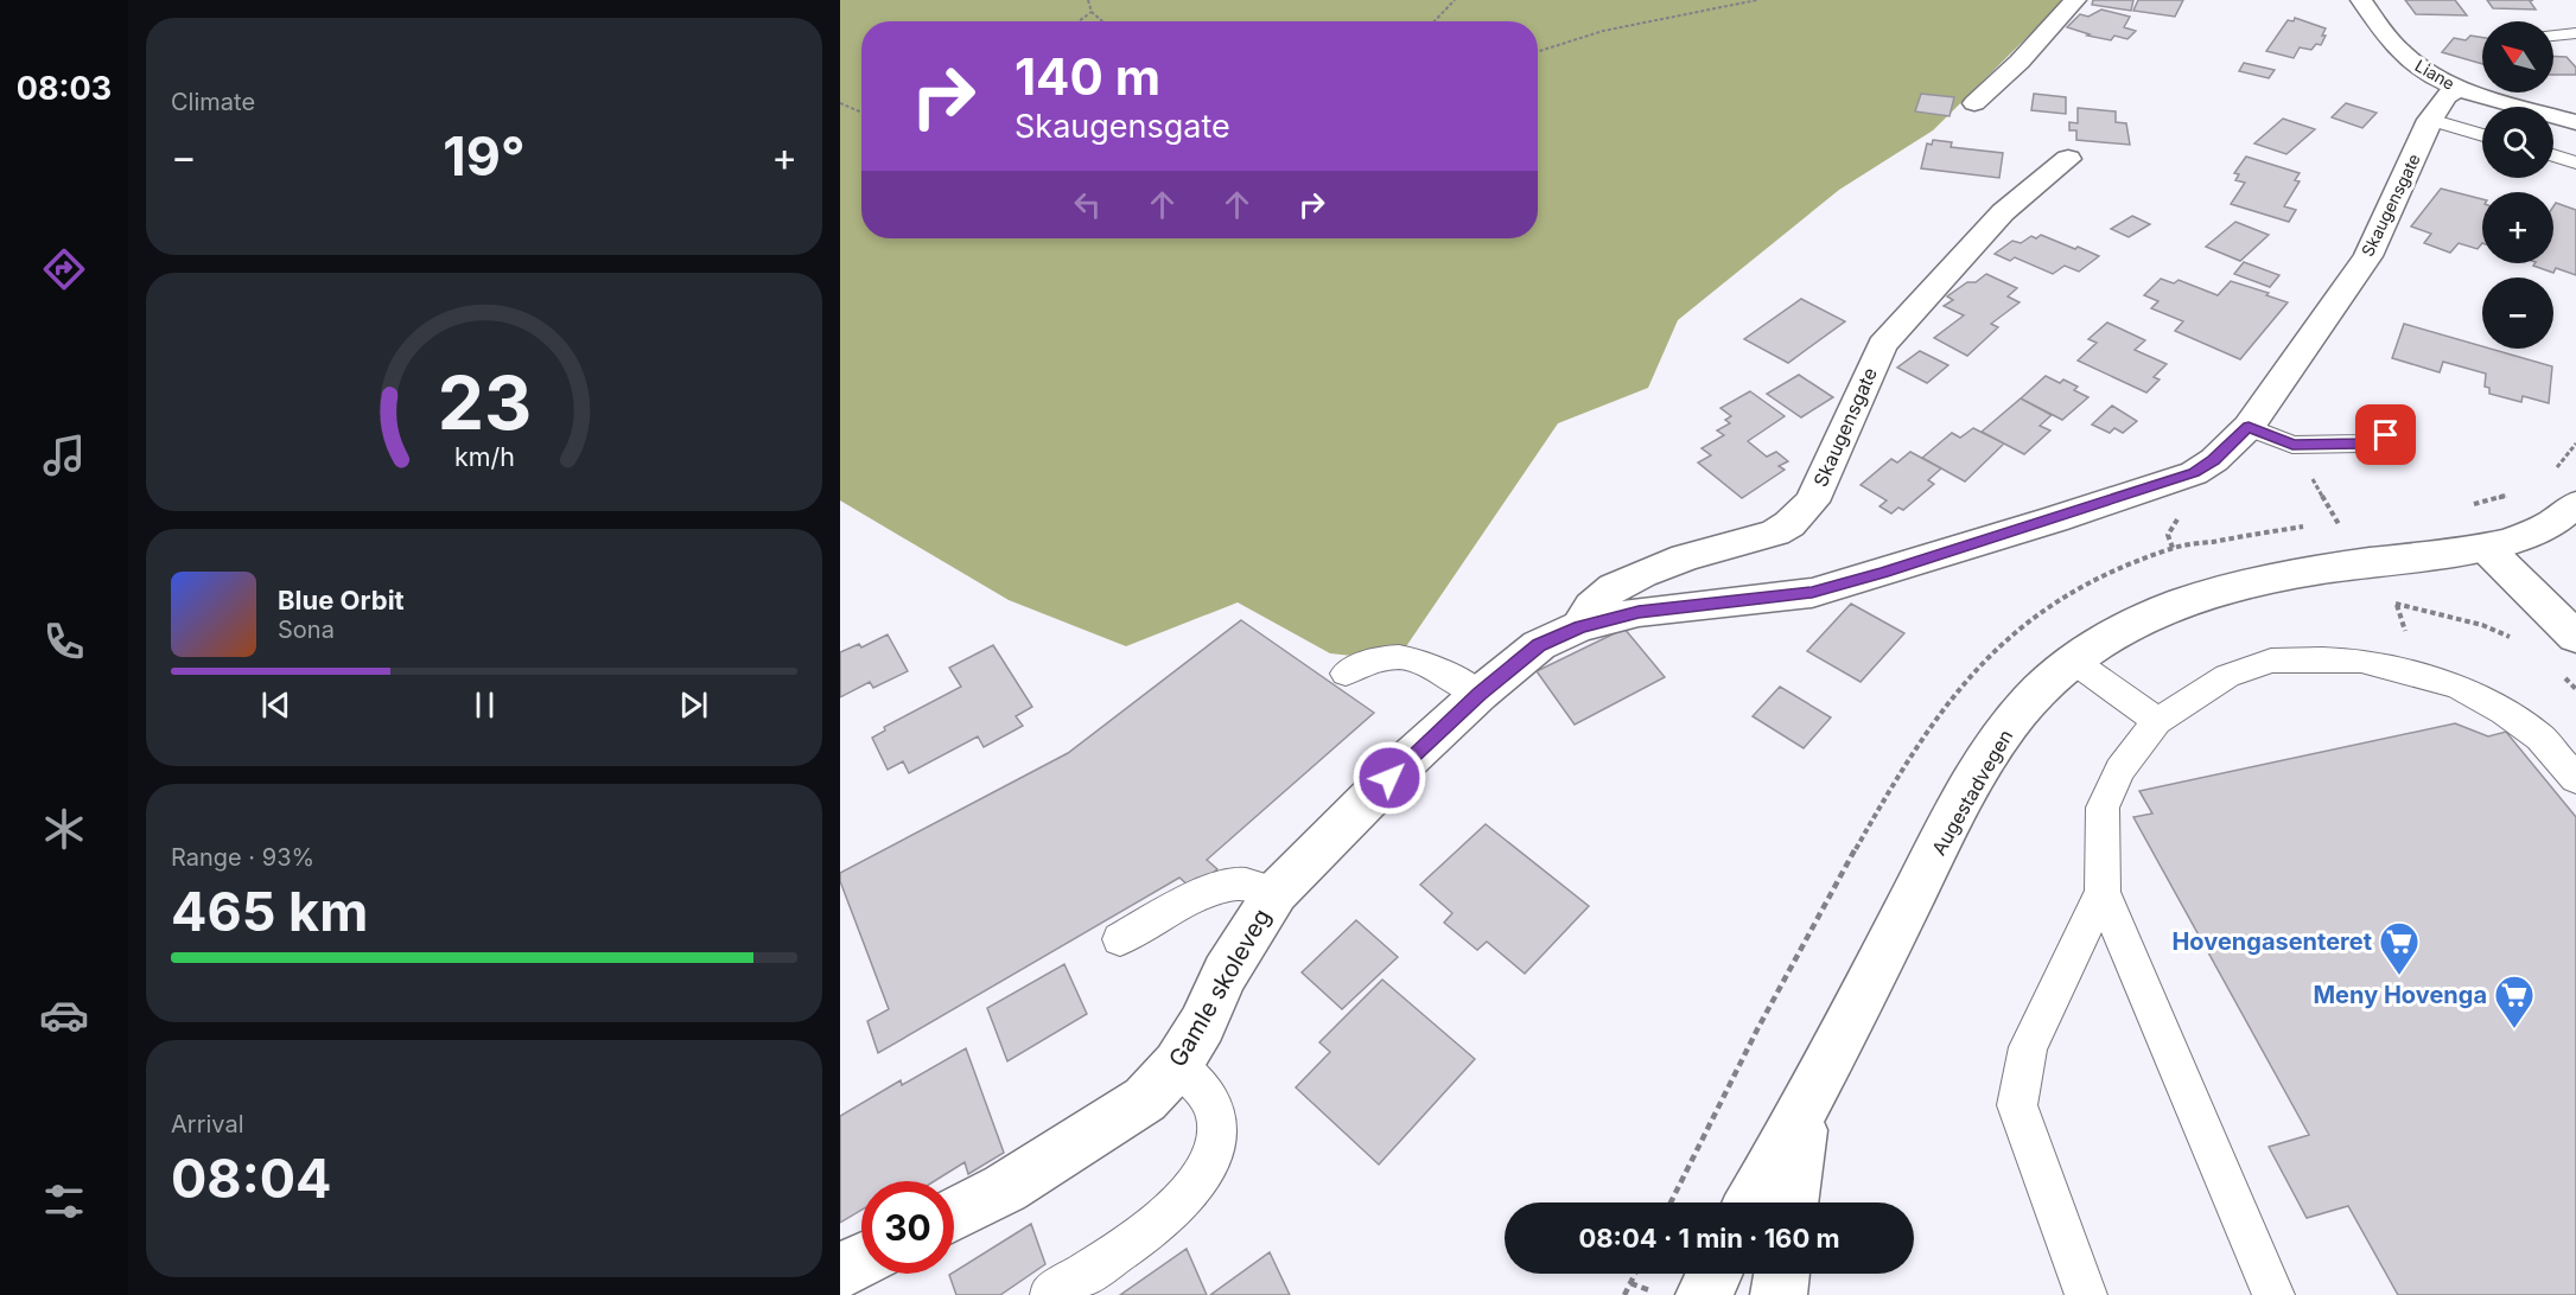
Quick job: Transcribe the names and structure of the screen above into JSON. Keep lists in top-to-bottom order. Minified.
{"streets":{"street":["Liane","Skaugensgate","Augestadvegen","Gamle skoleveg"]},"crossings":[["Liane","Skaugensgate"],["Skaugensgate","Gamle skoleveg"]],"places":{"supermarket":["Hovengasenteret","Meny Hovenga"]},"north":"top left","page":{"tabs":"08:03","tile":["Climate",["Range · 93%","465 km"],["Arrival","08:04"]],"map_buttons":["+","−"],"turn":["140 m","Skaugensgate"],"heat":["−","19°","+"],"song":["Blue Orbit","Sona"],"limit":"30","trip":"08:04 · 1 min · 160 m","gauge":["23","km/h"]}}
